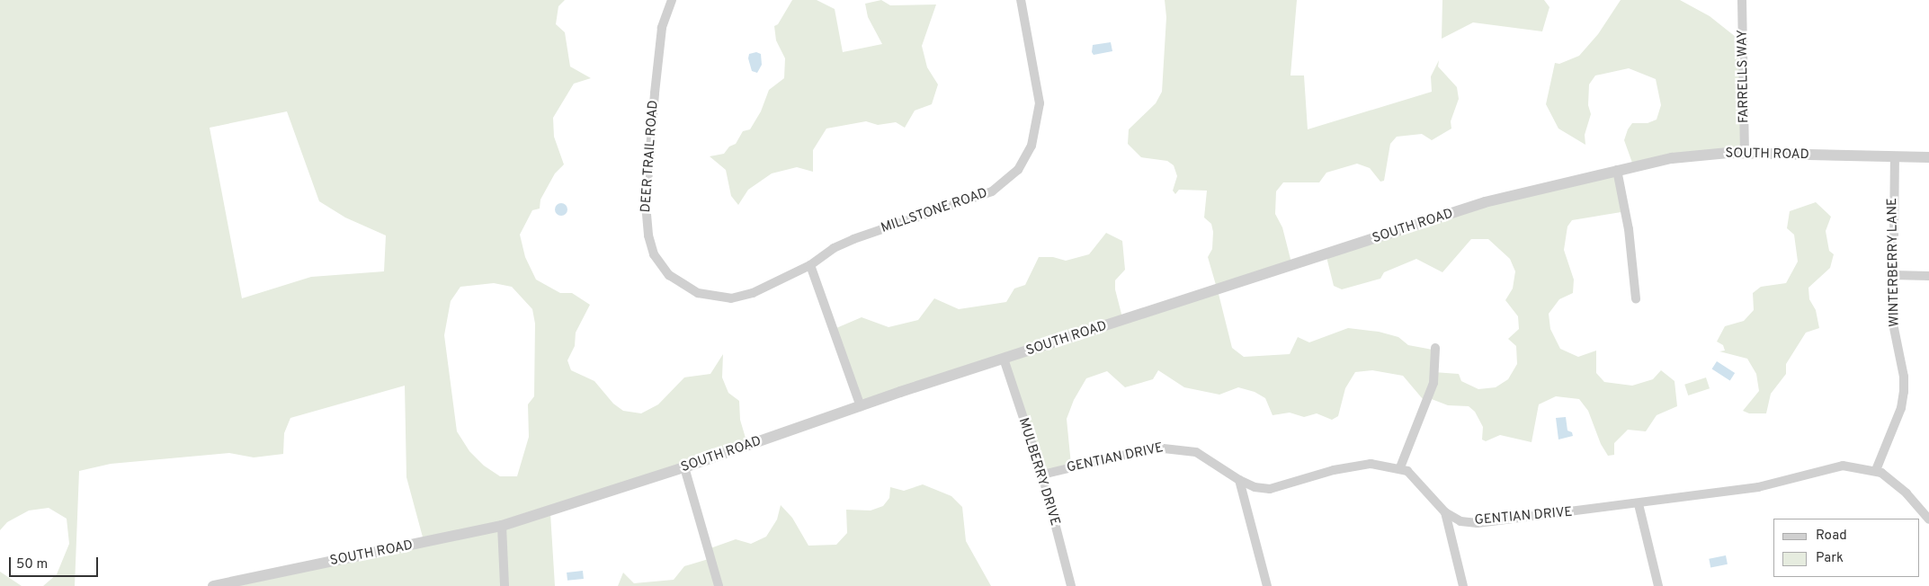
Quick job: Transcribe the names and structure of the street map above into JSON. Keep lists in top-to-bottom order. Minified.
{"streets":{"street":["FARRELLS WAY","SOUTH ROAD","DEER TRAIL ROAD","MILLSTONE ROAD","WINTERBERRY LANE","GENTIAN DRIVE","MULBERRY DRIVE"]},"crossings":[["FARRELLS WAY","SOUTH ROAD"],["SOUTH ROAD","WINTERBERRY LANE"],["SOUTH ROAD","MULBERRY DRIVE"],["DEER TRAIL ROAD","MILLSTONE ROAD"],["WINTERBERRY LANE","GENTIAN DRIVE"],["GENTIAN DRIVE","MULBERRY DRIVE"]],"legend":["Road","Park"],"scale_bar":"50 m"}
